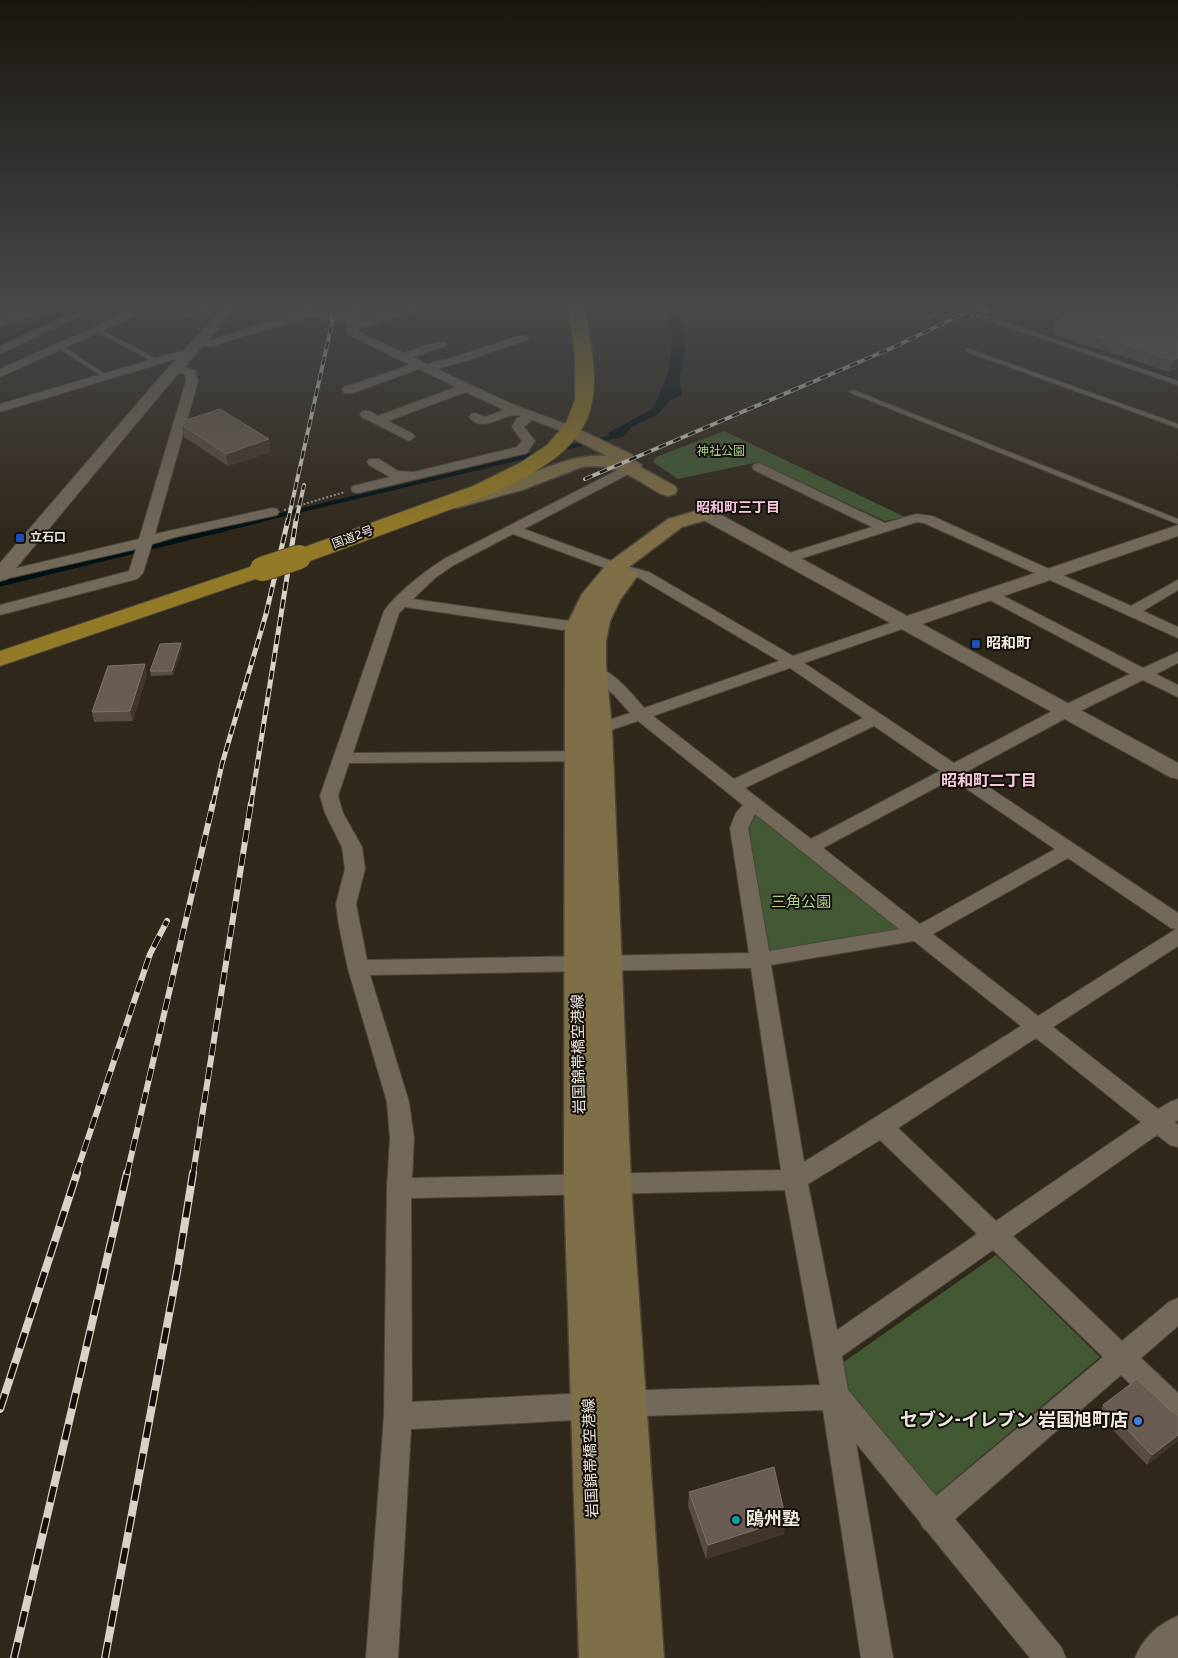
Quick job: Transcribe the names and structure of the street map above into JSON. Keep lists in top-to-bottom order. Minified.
{"streets":{"highway":["国道2号"],"main road":["岩国錦帯橋空港線"]},"districts":["昭和町三丁目","昭和町二丁目"],"parks":["神社公園","三角公園"],"places":{"transit":["立石口","昭和町"],"other":["セブン-イレブン 岩国旭町店","鴎州塾"]}}
